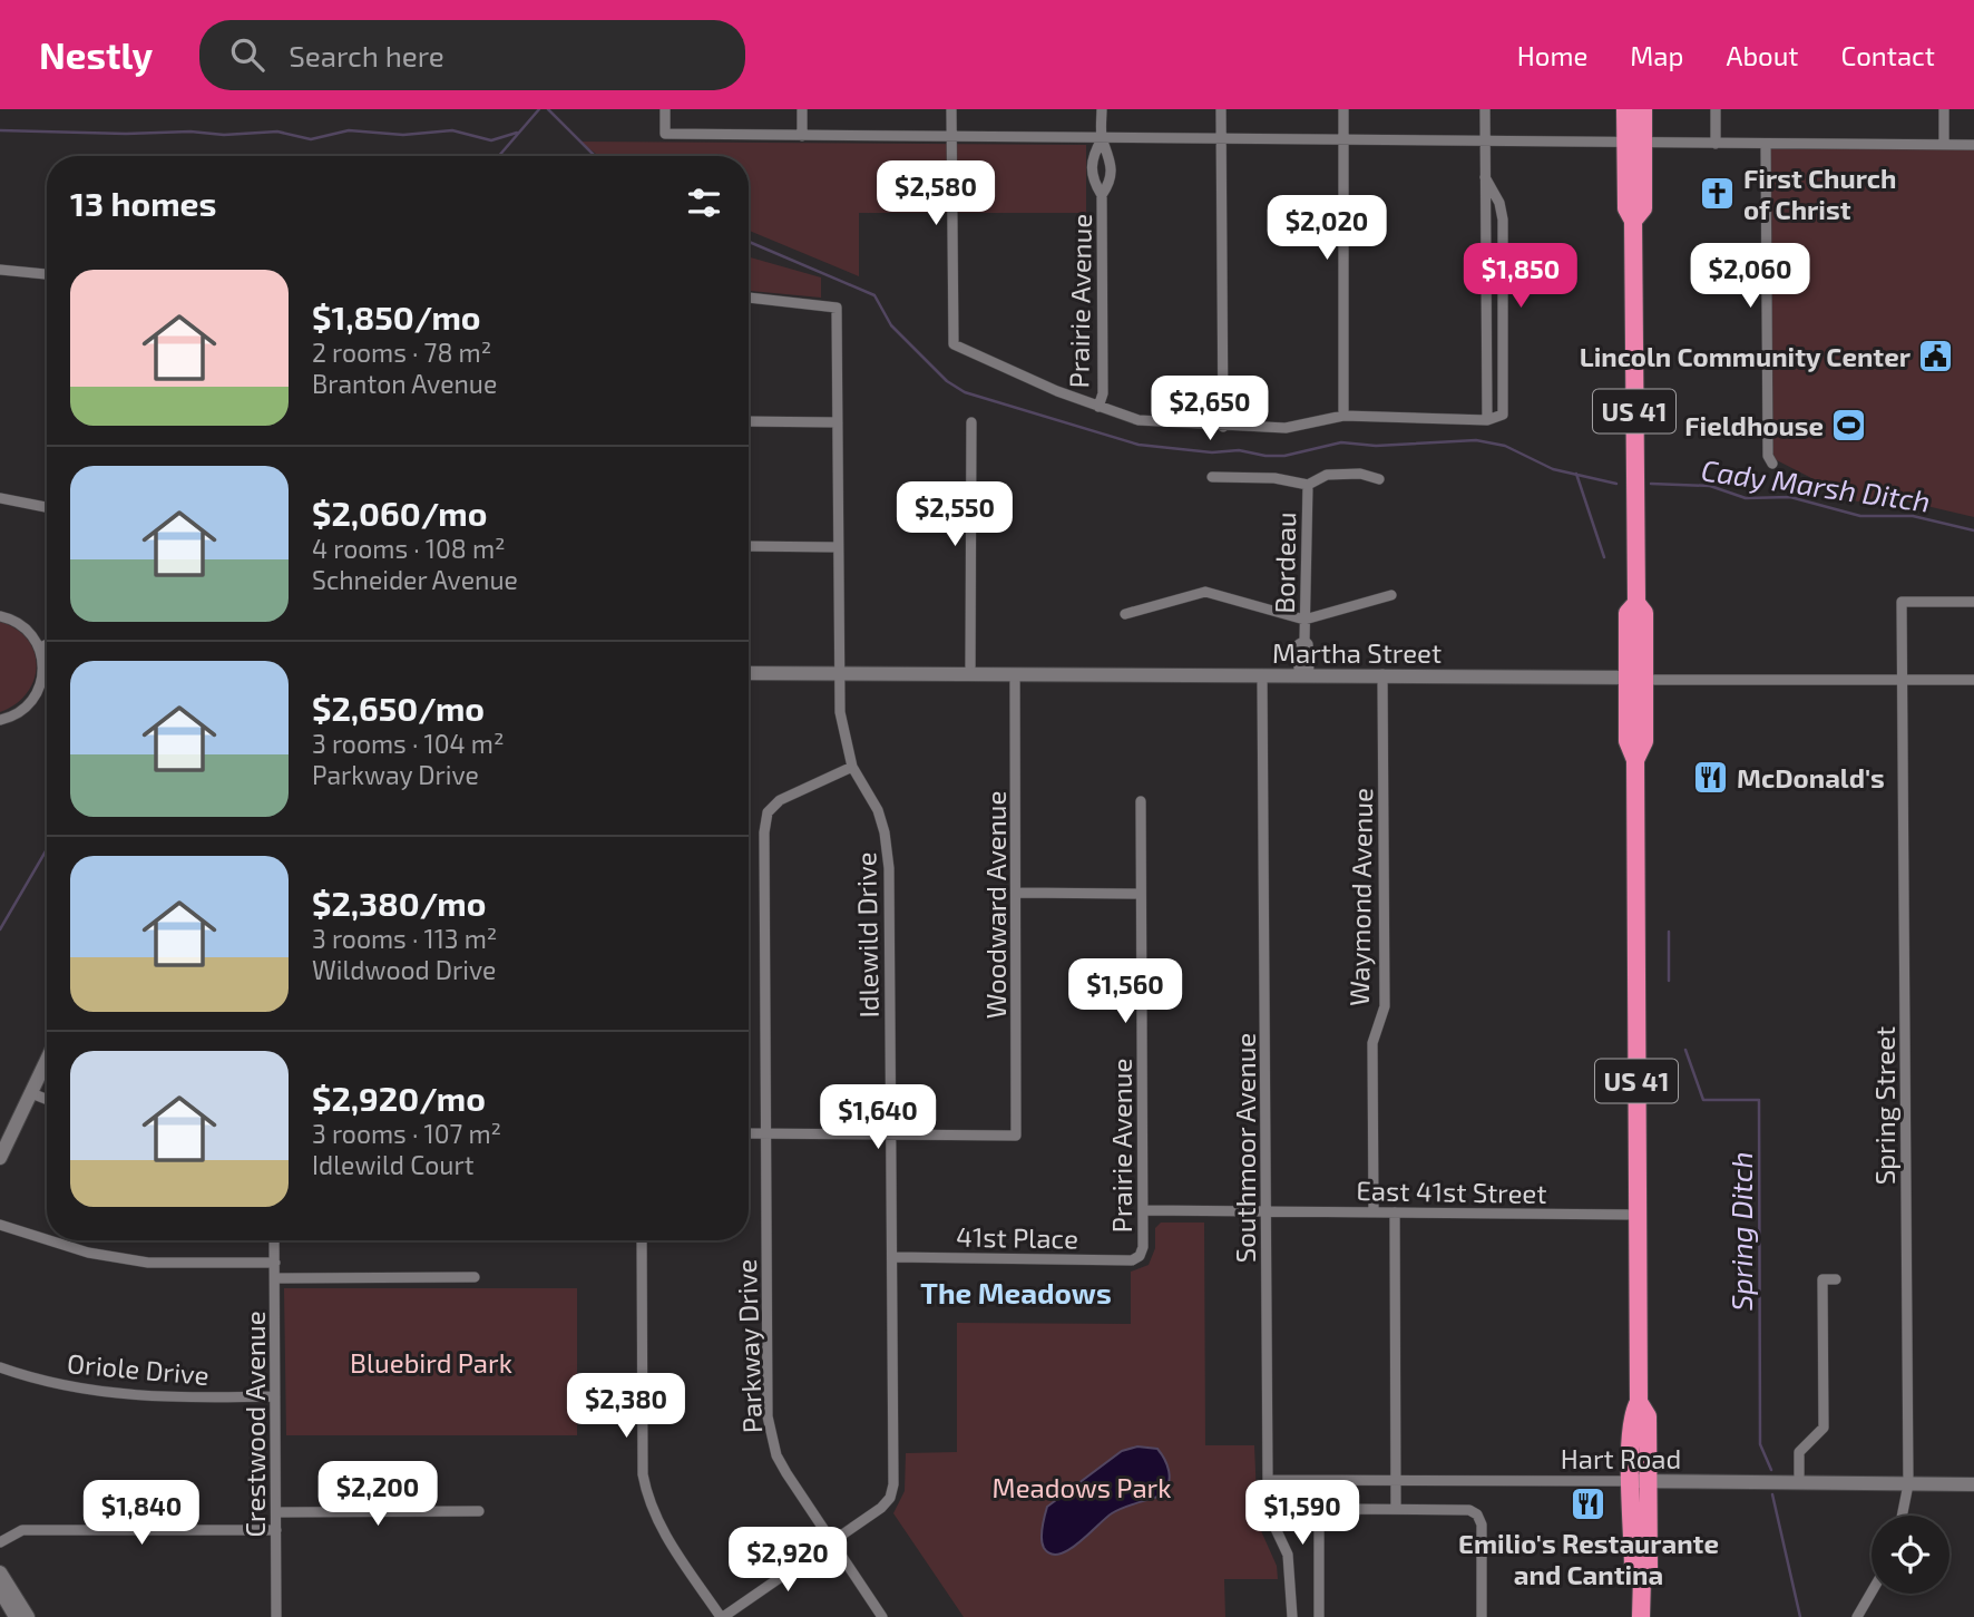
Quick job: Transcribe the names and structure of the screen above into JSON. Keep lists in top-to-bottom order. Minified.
{"streets":{"highway":["US 41"],"street":["Prairie Avenue","Bordeau","Martha Street","Waymond Avenue","Woodward Avenue","Idlewild Drive","Spring Street","Southmoor Avenue","East 41st Street","41st Place","Parkway Drive","Oriole Drive","Crestwood Avenue","Hart Road"]},"crossings":[["Prairie Avenue","East 41st Street"],["Prairie Avenue","41st Place"],["US 41","Martha Street"],["US 41","East 41st Street"],["US 41","Hart Road"],["Bordeau","Martha Street"],["Martha Street","Waymond Avenue"],["Martha Street","Woodward Avenue"],["Martha Street","Idlewild Drive"],["Martha Street","Spring Street"],["Martha Street","Southmoor Avenue"],["Waymond Avenue","East 41st Street"],["Woodward Avenue","Idlewild Drive"],["Idlewild Drive","41st Place"],["Idlewild Drive","Parkway Drive"],["Spring Street","Hart Road"],["Southmoor Avenue","East 41st Street"],["Southmoor Avenue","Hart Road"],["Oriole Drive","Crestwood Avenue"]],"districts":["The Meadows"],"water":["Cady Marsh Ditch","Spring Ditch"],"parks":["Bluebird Park","Meadows Park"],"places":{"church":["First Church of Christ"],"public building":["Lincoln Community Center"],"sports":["Fieldhouse"],"restaurant":["McDonald's","Emilio's Restaurante and Cantina"]},"page":{"header":"Nestly","search":"Search here","nav":["Home","Map","About","Contact"],"heading":"13 homes","price":["$2,580","$2,020","$1,850","$2,060","$2,650","$2,550","$1,560","$1,640","$2,380","$2,200","$1,840","$1,590","$2,920"],"list":[{"name":"$1,850/mo","note":"2 rooms · 78 m² · Branton Avenue"},{"name":"$2,060/mo","note":"4 rooms · 108 m² · Schneider Avenue"},{"name":"$2,650/mo","note":"3 rooms · 104 m² · Parkway Drive"},{"name":"$2,380/mo","note":"3 rooms · 113 m² · Wildwood Drive"},{"name":"$2,920/mo","note":"3 rooms · 107 m² · Idlewild Court"}]}}
